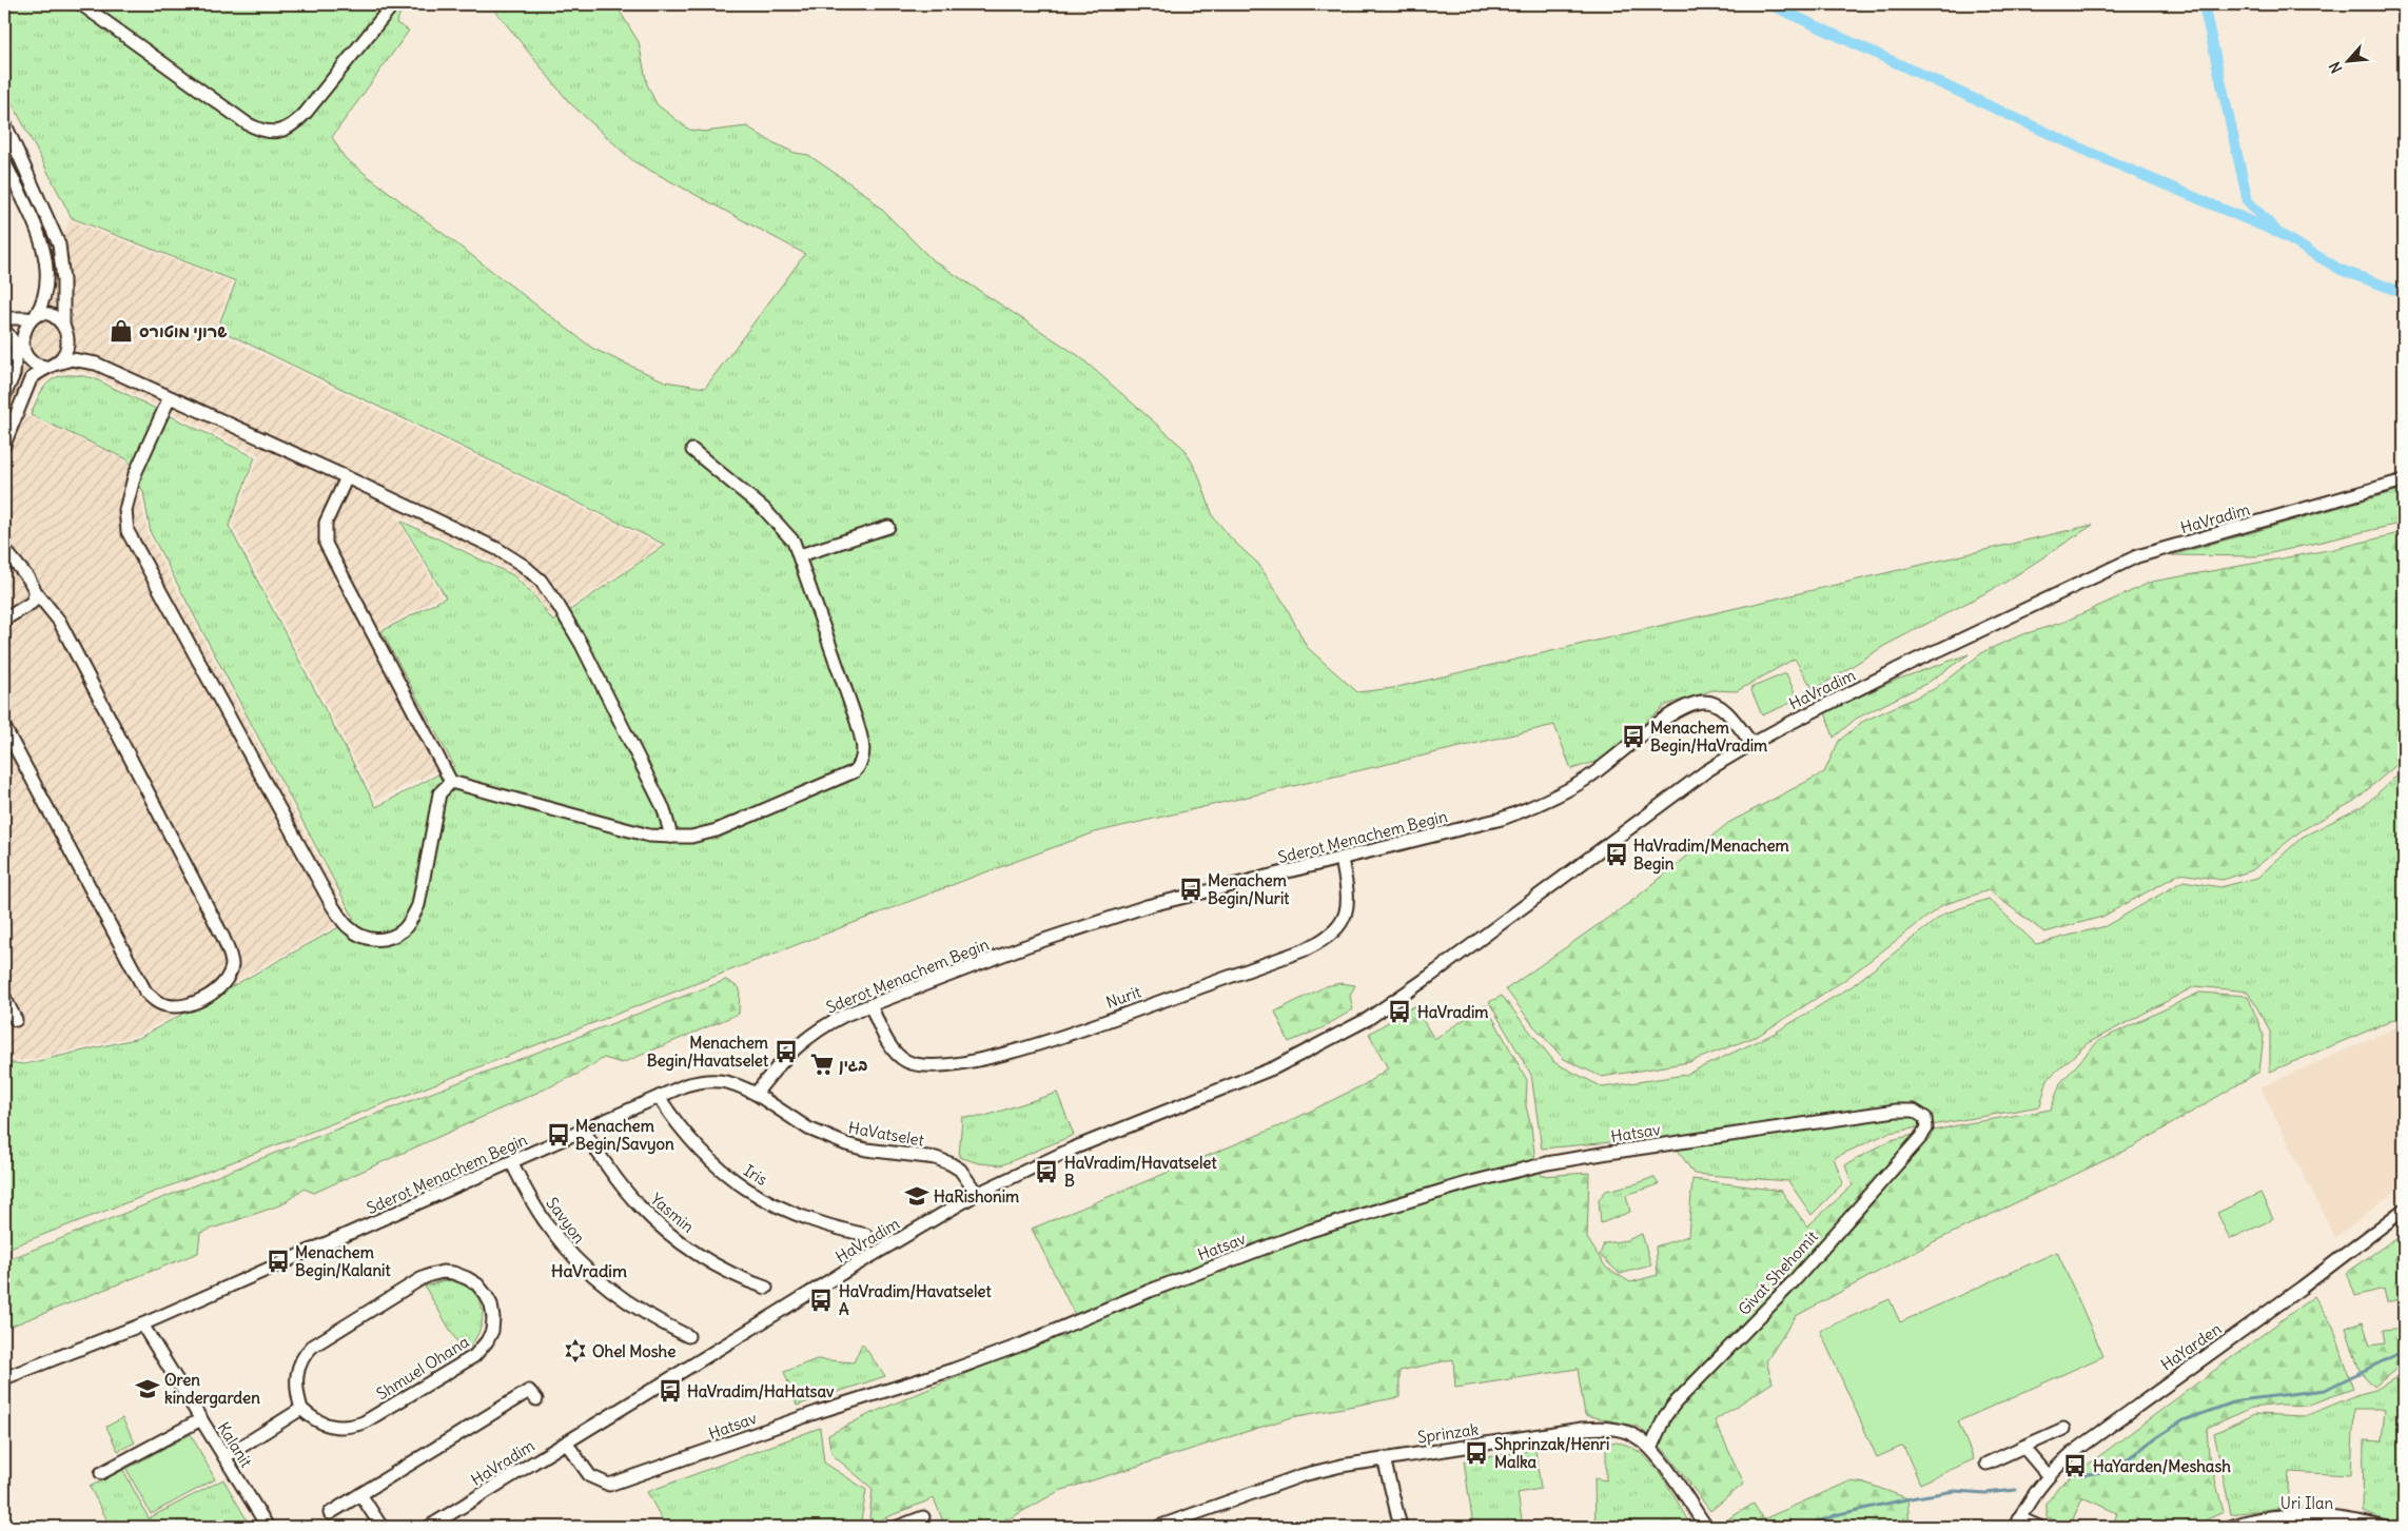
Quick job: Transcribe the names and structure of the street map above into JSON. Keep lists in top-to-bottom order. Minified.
{"streets":{"street":["HaVradim","Sderot Menachem Begin","Nurit","Hatsav","HaVatselet","Iris","Yasmin","Savyon","Givat Shehomit","HaYarden","Shmuel Ohana","Sprinzak","Kalanit","Uri Ilan"]},"crossings":[["HaVradim","Sderot Menachem Begin"],["HaVradim","Hatsav"],["HaVradim","HaVatselet"],["Sderot Menachem Begin","Nurit"],["Sderot Menachem Begin","HaVatselet"],["Sderot Menachem Begin","Iris"],["Sderot Menachem Begin","Yasmin"],["Sderot Menachem Begin","Savyon"],["Sderot Menachem Begin","Kalanit"],["Hatsav","Givat Shehomit"],["Givat Shehomit","Sprinzak"]],"districts":["HaVradim"],"places":{"shop":["שרוני מוטורס"],"bus stop":["Menachem Begin/HaVradim","HaVradim/Menachem Begin","Menachem Begin/Nurit","HaVradim","Menachem Begin/Havatselet","Menachem Begin/Savyon","HaVradim/Havatselet B","Menachem Begin/Kalanit","HaVradim/Havatselet A","HaVradim/HaHatsav","Shprinzak/Henri Malka","HaYarden/Meshash"],"supermarket":["בגין"],"school or university":["HaRishonim","Oren kindergarden"],"synagogue":["Ohel Moshe"]},"north":"bottom left"}
